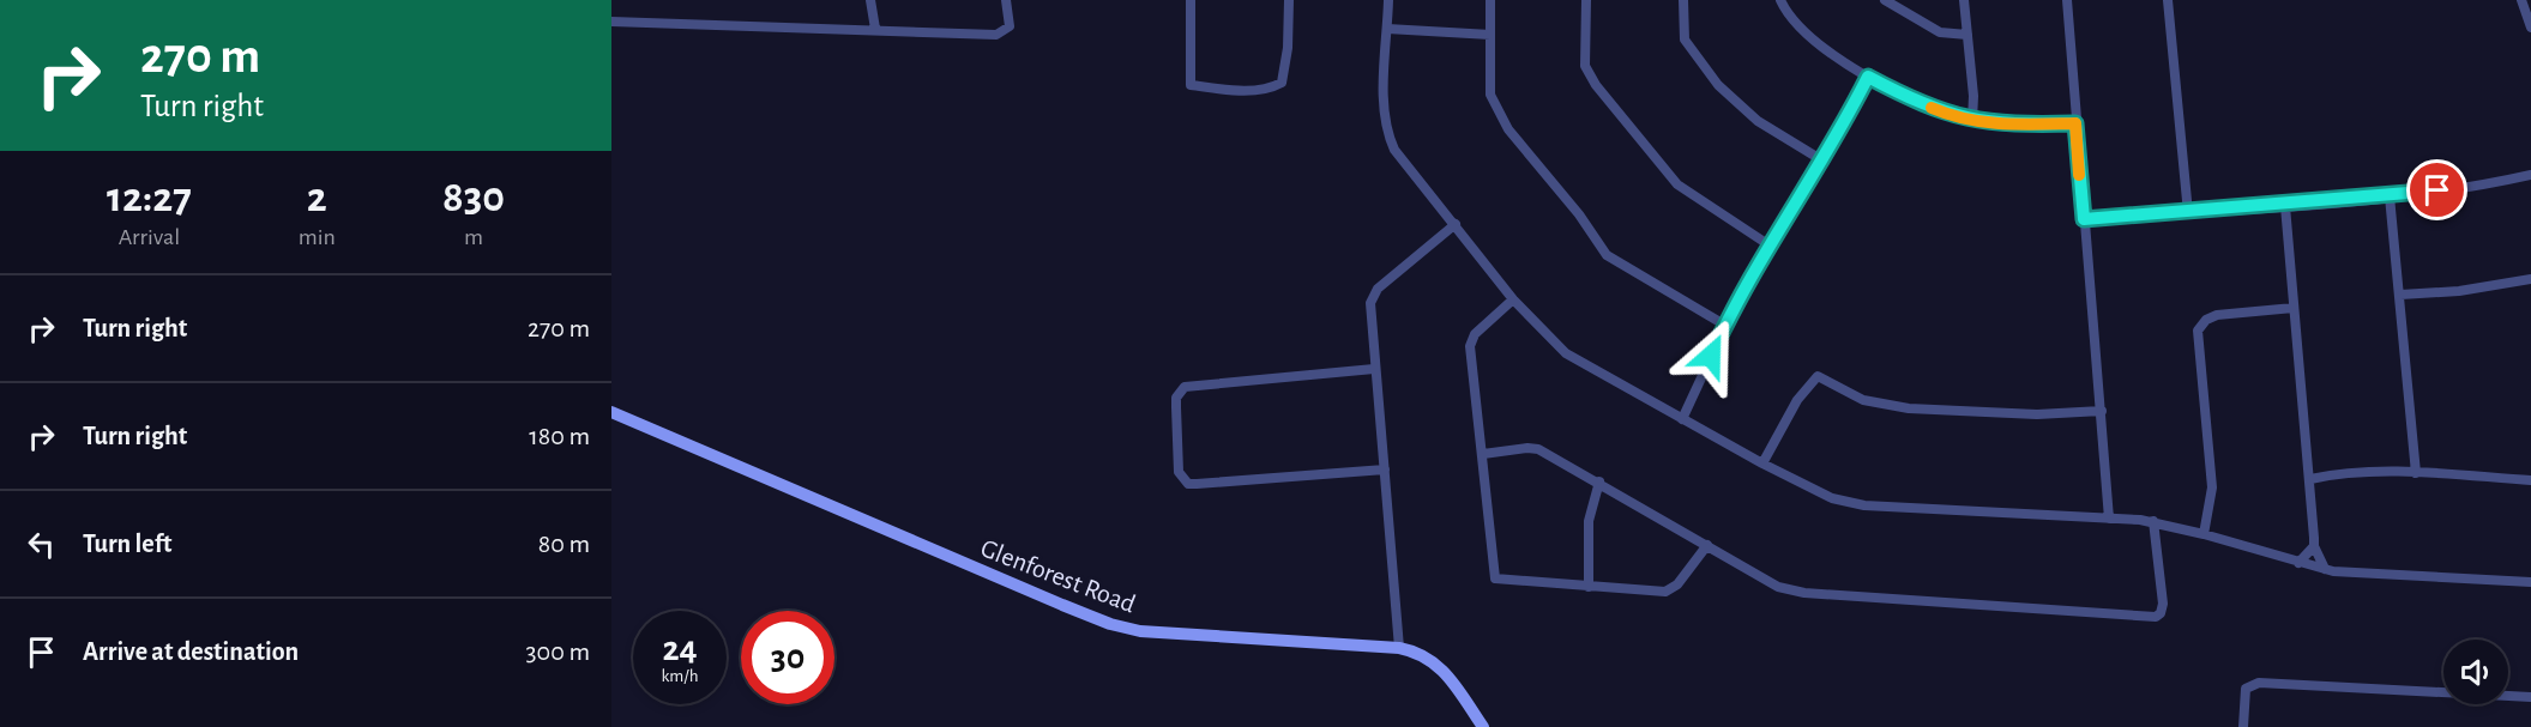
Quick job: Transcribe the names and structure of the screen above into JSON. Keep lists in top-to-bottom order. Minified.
{"streets":{"street":["Glenforest Road"]},"page":{"turn":["270 m","Turn right"],"eta":["12:27","Arrival","2","min","830","m"],"list":[{"name":"Turn right","value":"270 m"},{"name":"Turn right","value":"180 m"},{"name":"Turn left","value":"80 m"},{"name":"Arrive at destination","value":"300 m"}],"speed":"24 km/h","limit":"30"}}
